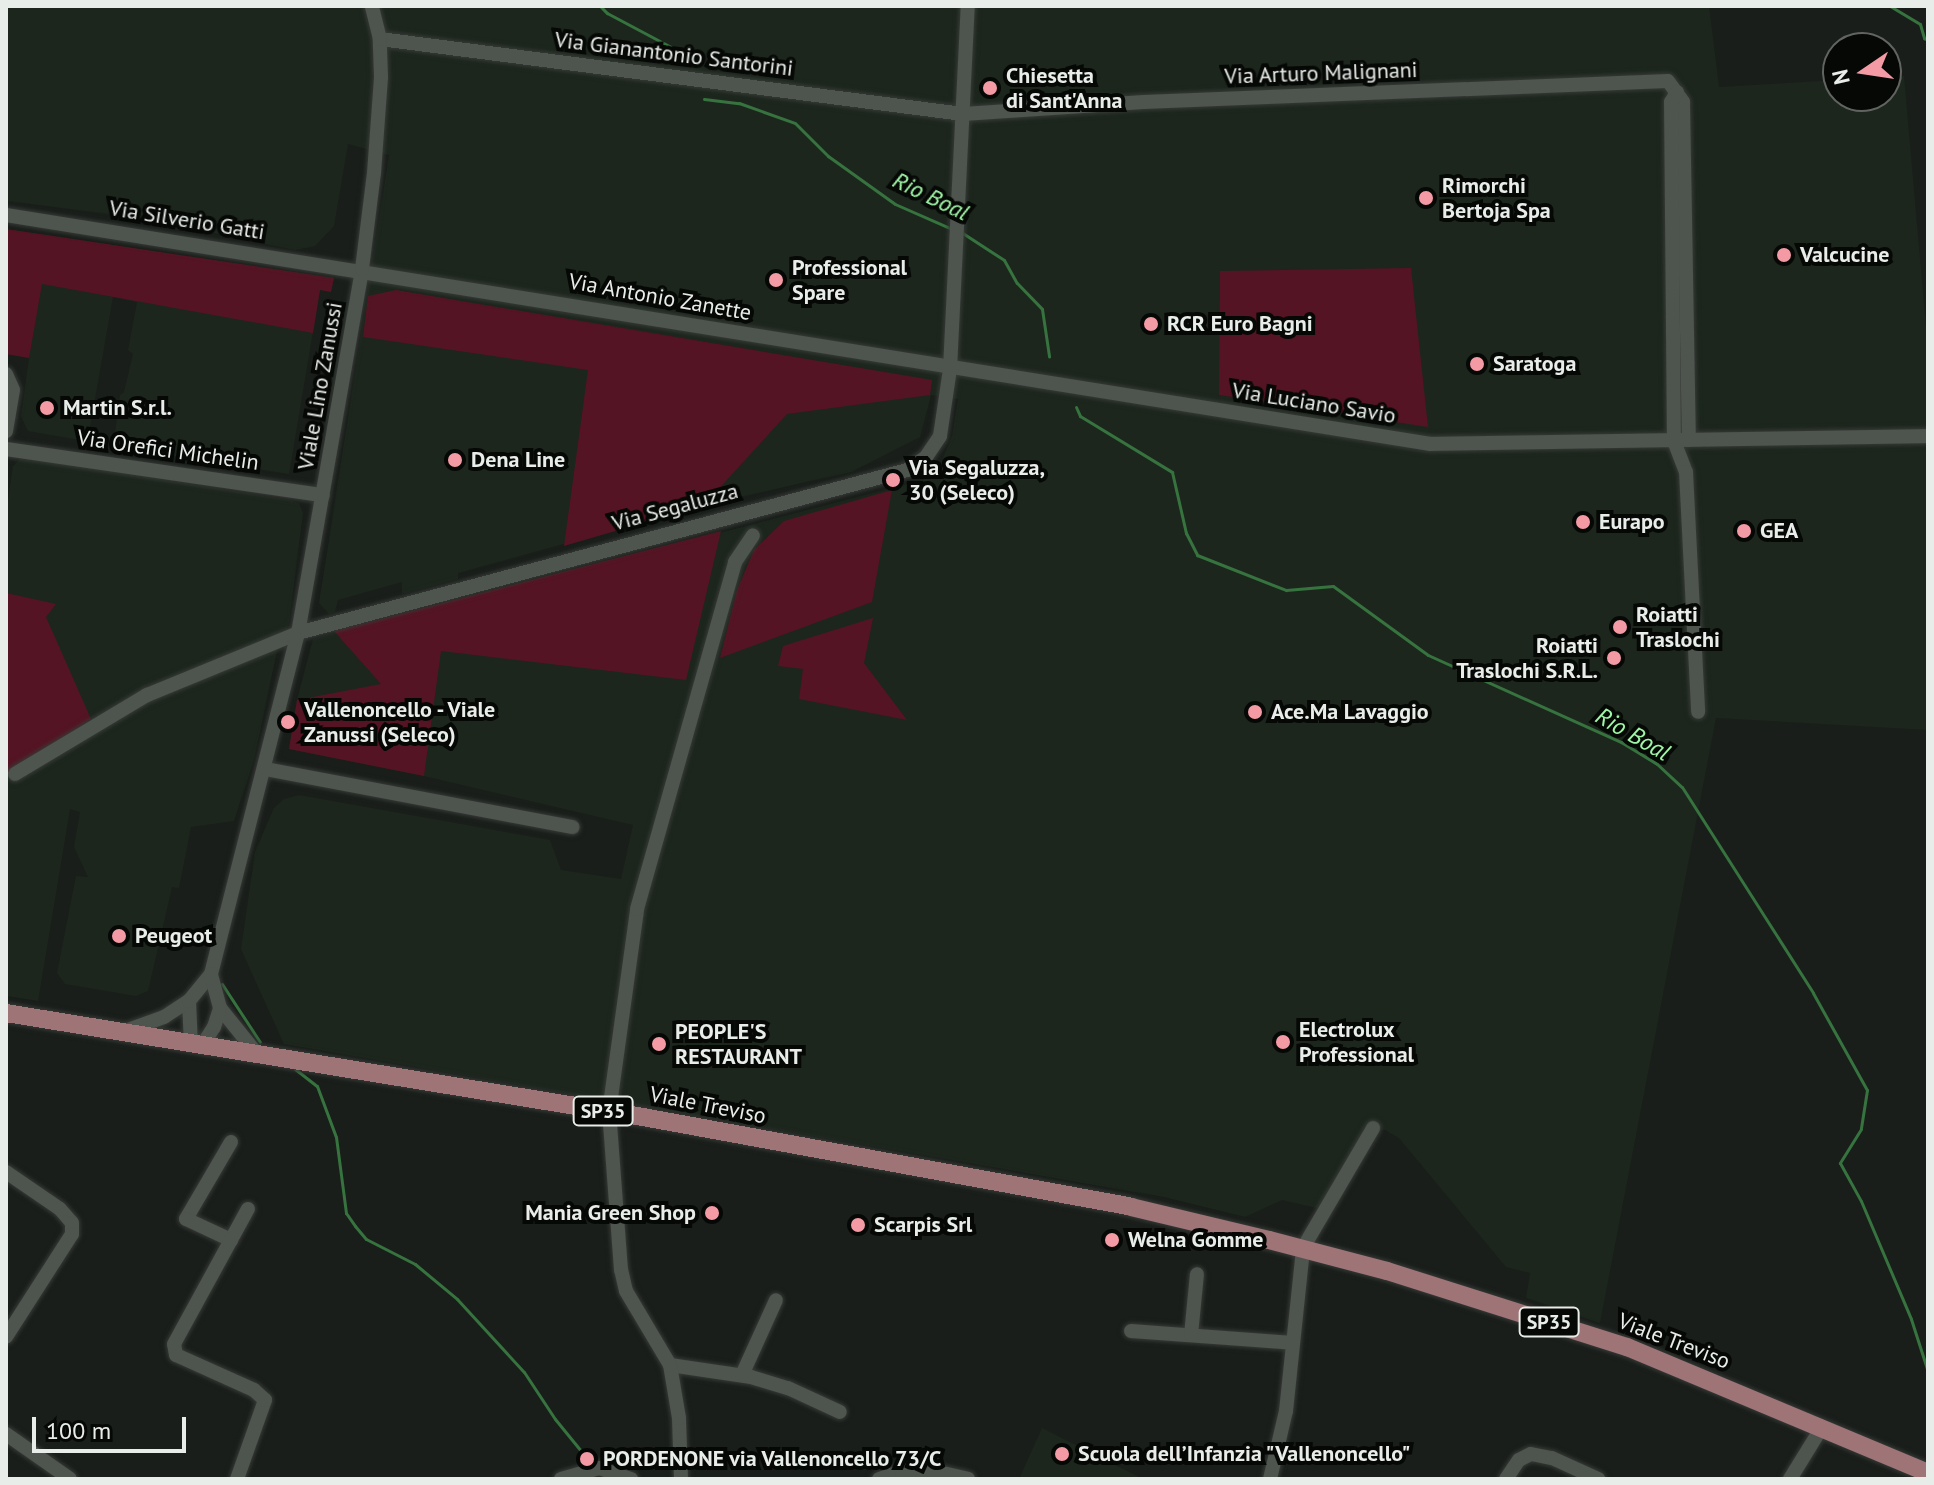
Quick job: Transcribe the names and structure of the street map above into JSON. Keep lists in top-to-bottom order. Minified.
{"streets":{"main road":["Viale Treviso","SP35"],"street":["Via Gianantonio Santorini","Via Arturo Malignani","Via Silverio Gatti","Via Antonio Zanette","Viale Lino Zanussi","Via Luciano Savio","Via Orefici Michelin","Via Segaluzza"]},"crossings":[["Via Gianantonio Santorini","Via Arturo Malignani"],["Via Gianantonio Santorini","Viale Lino Zanussi"],["Via Gianantonio Santorini","Via Segaluzza"],["Via Arturo Malignani","Via Segaluzza"],["Via Silverio Gatti","Via Antonio Zanette"],["Via Silverio Gatti","Viale Lino Zanussi"],["Via Antonio Zanette","Viale Lino Zanussi"],["Via Antonio Zanette","Via Luciano Savio"],["Via Antonio Zanette","Via Segaluzza"],["Viale Lino Zanussi","Via Orefici Michelin"],["Viale Lino Zanussi","Via Segaluzza"],["Viale Lino Zanussi","Viale Treviso"],["Via Luciano Savio","Via Segaluzza"]],"water":["Rio Boal"],"places":["Chiesetta di Sant'Anna","Rimorchi Bertoja Spa","Valcucine","Professional Spare","RCR Euro Bagni","Saratoga","Martin S.r.l.","Dena Line","Via Segaluzza, 30 (Seleco)","Eurapo","GEA","Roiatti Traslochi","Roiatti Traslochi S.R.L.","Ace.Ma Lavaggio","Vallenoncello - Viale Zanussi (Seleco)","Peugeot","Electrolux Professional","PEOPLE'S RESTAURANT","Mania Green Shop","Scarpis Srl","Welna Gomme","Scuola dell’Infanzia \"Vallenoncello\"","PORDENONE via Vallenoncello 73/C"],"scale_bar":"100 m","north":"left"}
